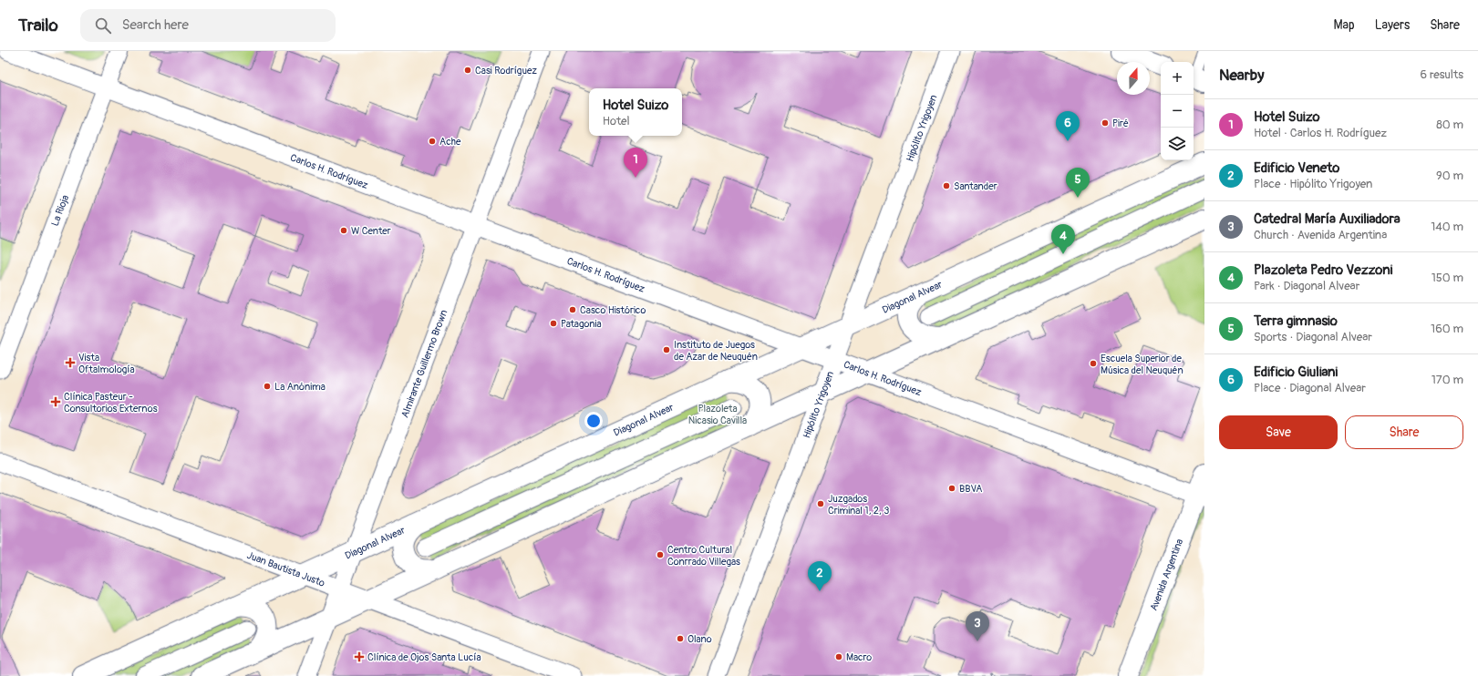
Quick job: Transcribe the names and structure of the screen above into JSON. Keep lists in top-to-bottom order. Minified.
{"streets":{"main road":["Diagonal Alvear","Avenida Argentina"],"street":["Hipólito Yrigoyen","Carlos H. Rodríguez","La Rioja","Almirante Guillermo Brown","Juan Bautista Justo"]},"crossings":[["Hipólito Yrigoyen","Carlos H. Rodríguez"],["Hipólito Yrigoyen","Diagonal Alvear"],["Carlos H. Rodríguez","La Rioja"],["Carlos H. Rodríguez","Diagonal Alvear"],["Carlos H. Rodríguez","Almirante Guillermo Brown"],["Carlos H. Rodríguez","Avenida Argentina"],["Diagonal Alvear","Almirante Guillermo Brown"],["Diagonal Alvear","Juan Bautista Justo"],["Almirante Guillermo Brown","Juan Bautista Justo"]],"parks":["Plazoleta Nicasio Cavilla"],"places":{"other":["Casi Rodríguez","Piré","Ache","Santander","W Center","Casco Histórico","Patagonia","Instituto de Juegos de Azar de Neuquén","Escuela Superior de Música del Neuquén","La Anónima","BBVA","Juzgados Criminal 1, 2, 3","Centro Cultural Conrrado Villegas","Olano","Macro"],"health":["Vista Oftalmología","Clínica Pasteur - Consultorios Externos","Clínica de Ojos Santa Lucía"]},"north":"top","page":{"header":"Trailo","search":"Search here","nav":["Map","Layers","Share"],"heading":["Nearby","6 results"],"map_buttons":["+","−"],"popup":["Hotel Suizo","Hotel"],"list":[{"mark":"1","name":"Hotel Suizo","note":"Hotel · Carlos H. Rodríguez","value":"80 m"},{"mark":"2","name":"Edificio Veneto","note":"Place · Hipólito Yrigoyen","value":"90 m"},{"mark":"3","name":"Catedral María Auxiliadora","note":"Church · Avenida Argentina","value":"140 m"},{"mark":"4","name":"Plazoleta Pedro Vezzoni","note":"Park · Diagonal Alvear","value":"150 m"},{"mark":"5","name":"Terra gimnasio","note":"Sports · Diagonal Alvear","value":"160 m"},{"mark":"6","name":"Edificio Giuliani","note":"Place · Diagonal Alvear","value":"170 m"}],"pins":["6","1","5","4","2","3"],"buttons":["Save","Share"]}}
